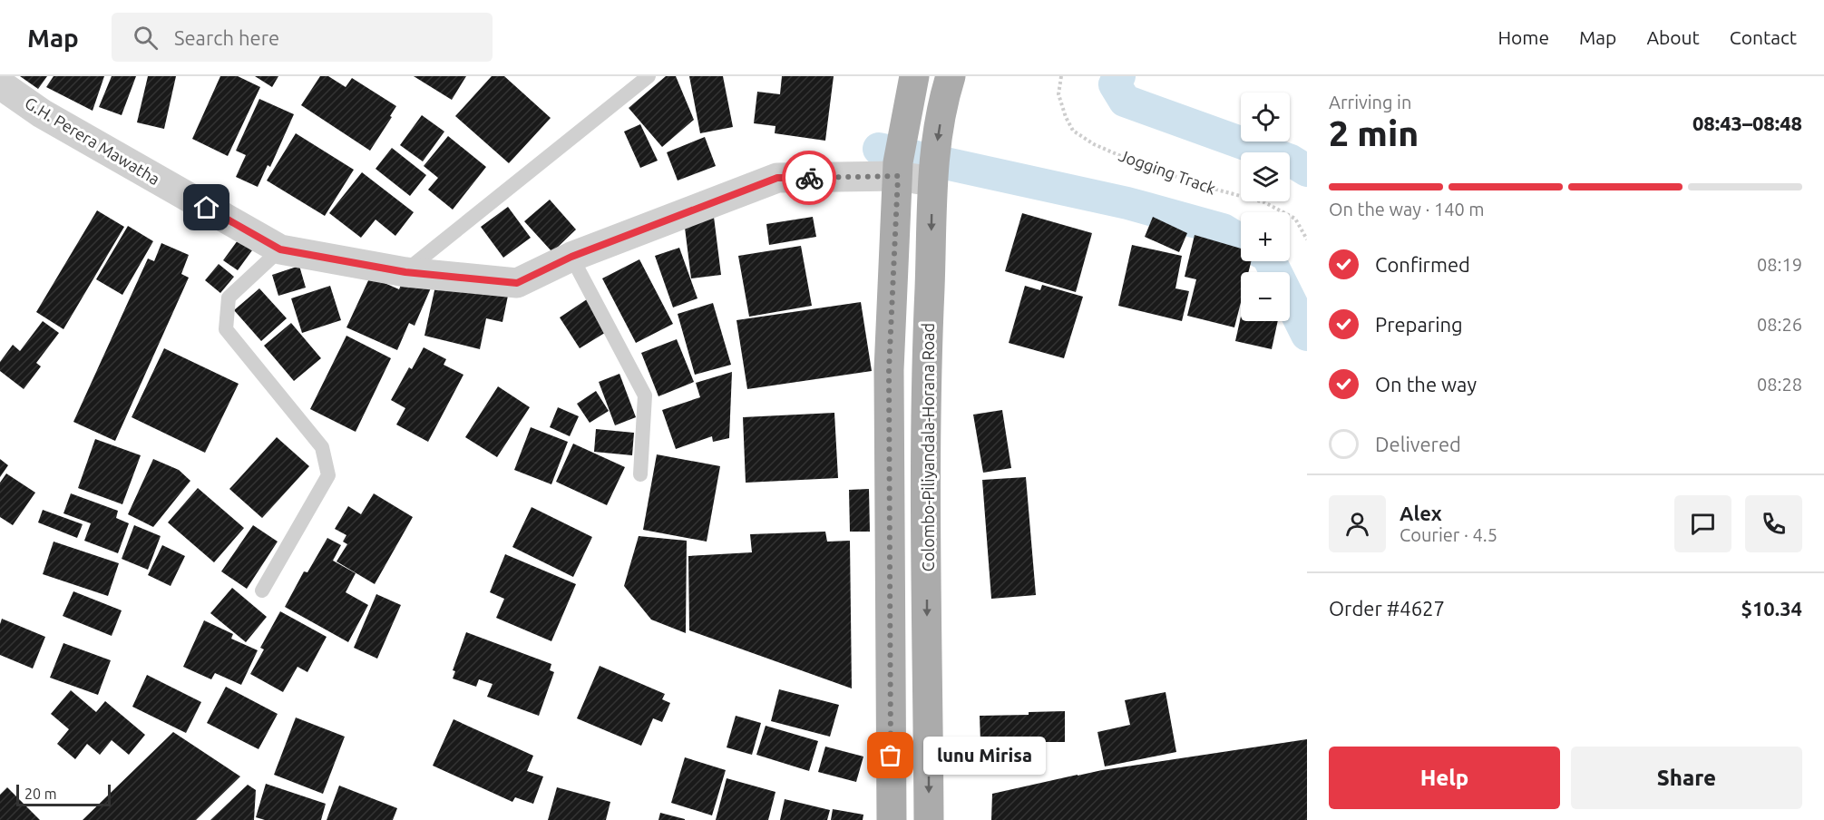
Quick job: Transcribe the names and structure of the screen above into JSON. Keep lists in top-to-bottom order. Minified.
{"streets":{"main road":["Colombo-Piliyandala-Horana Road"],"street":["G.H. Perera Mawatha"],"path":["Jogging Track"]},"crossings":[["G.H. Perera Mawatha","Colombo-Piliyandala-Horana Road"]],"places":["lunu Mirisa"],"scale_bar":"20 m","page":{"header":"Map","search":"Search here","nav":["Home","Map","About","Contact"],"heading":["2 min","Arriving in","08:43–08:48"],"panel":["Alex","Courier · 4.5","Order #4627","$10.34"],"map_buttons":["+","−"],"bar":"On the way · 140 m","list":[["Confirmed","08:19"],["Preparing","08:26"],["On the way","08:28"],"Delivered"],"buttons":["Help","Share"],"bubble":"lunu Mirisa","scale":"20 m"}}
